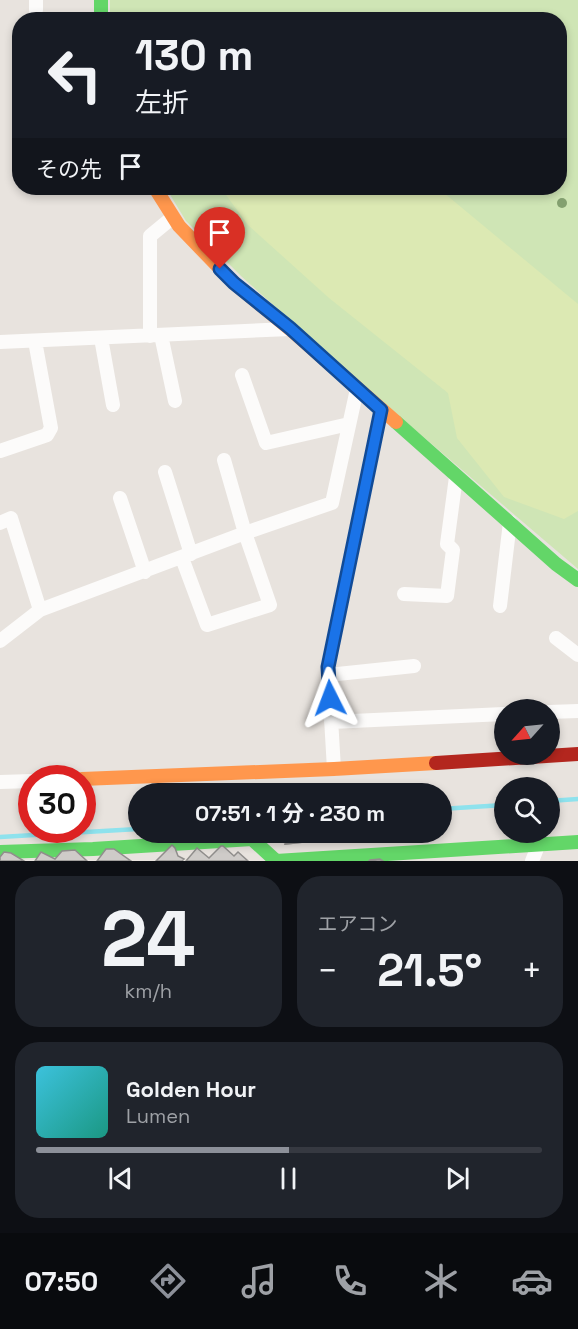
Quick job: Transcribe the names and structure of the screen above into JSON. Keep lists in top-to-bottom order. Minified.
{"north":"bottom left","page":{"turn":["130 m","左折"],"then":"その先","limit":"30","trip":"07:51 · 1 分 · 230 m","tile":[["24","km/h"],"エアコン"],"heat":["−","21.5°","+"],"song":["Golden Hour","Lumen"],"tabs":"07:50"}}
